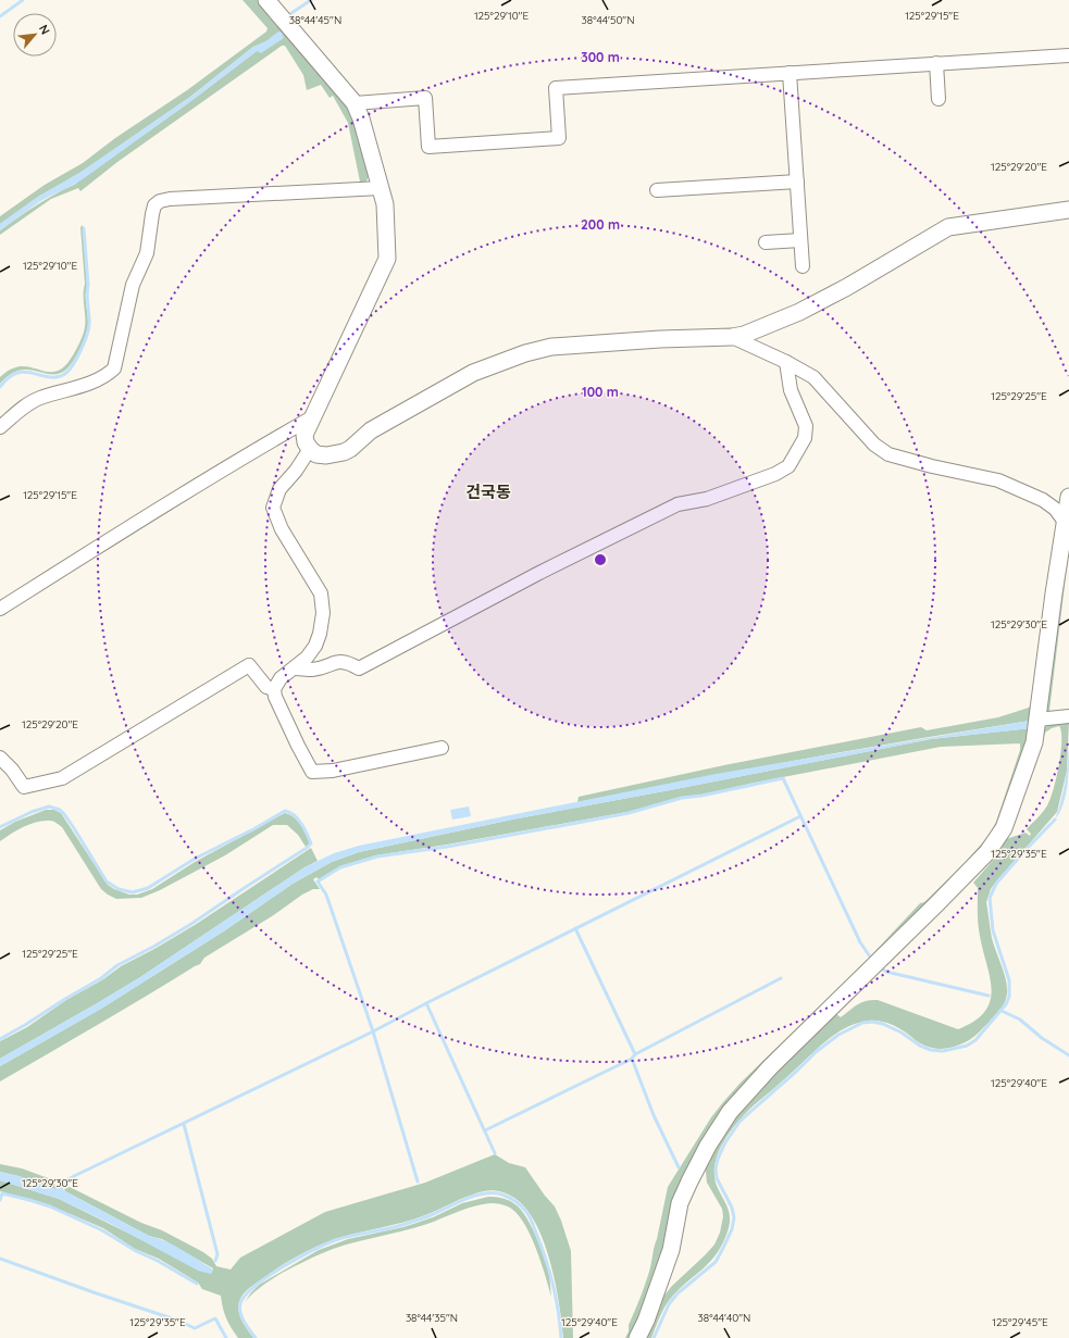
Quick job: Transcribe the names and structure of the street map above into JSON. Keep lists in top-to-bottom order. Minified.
{"districts":["건국동"],"north":"top right","coordinates":["125°29'10\"E","125°29'15\"E","38°44'45\"N","38°44'50\"N","125°29'20\"E","125°29'25\"E","125°29'30\"E","125°29'35\"E","125°29'40\"E","38°44'35\"N","38°44'40\"N","125°29'45\"E"],"rings":["300 m","200 m","100 m"]}
